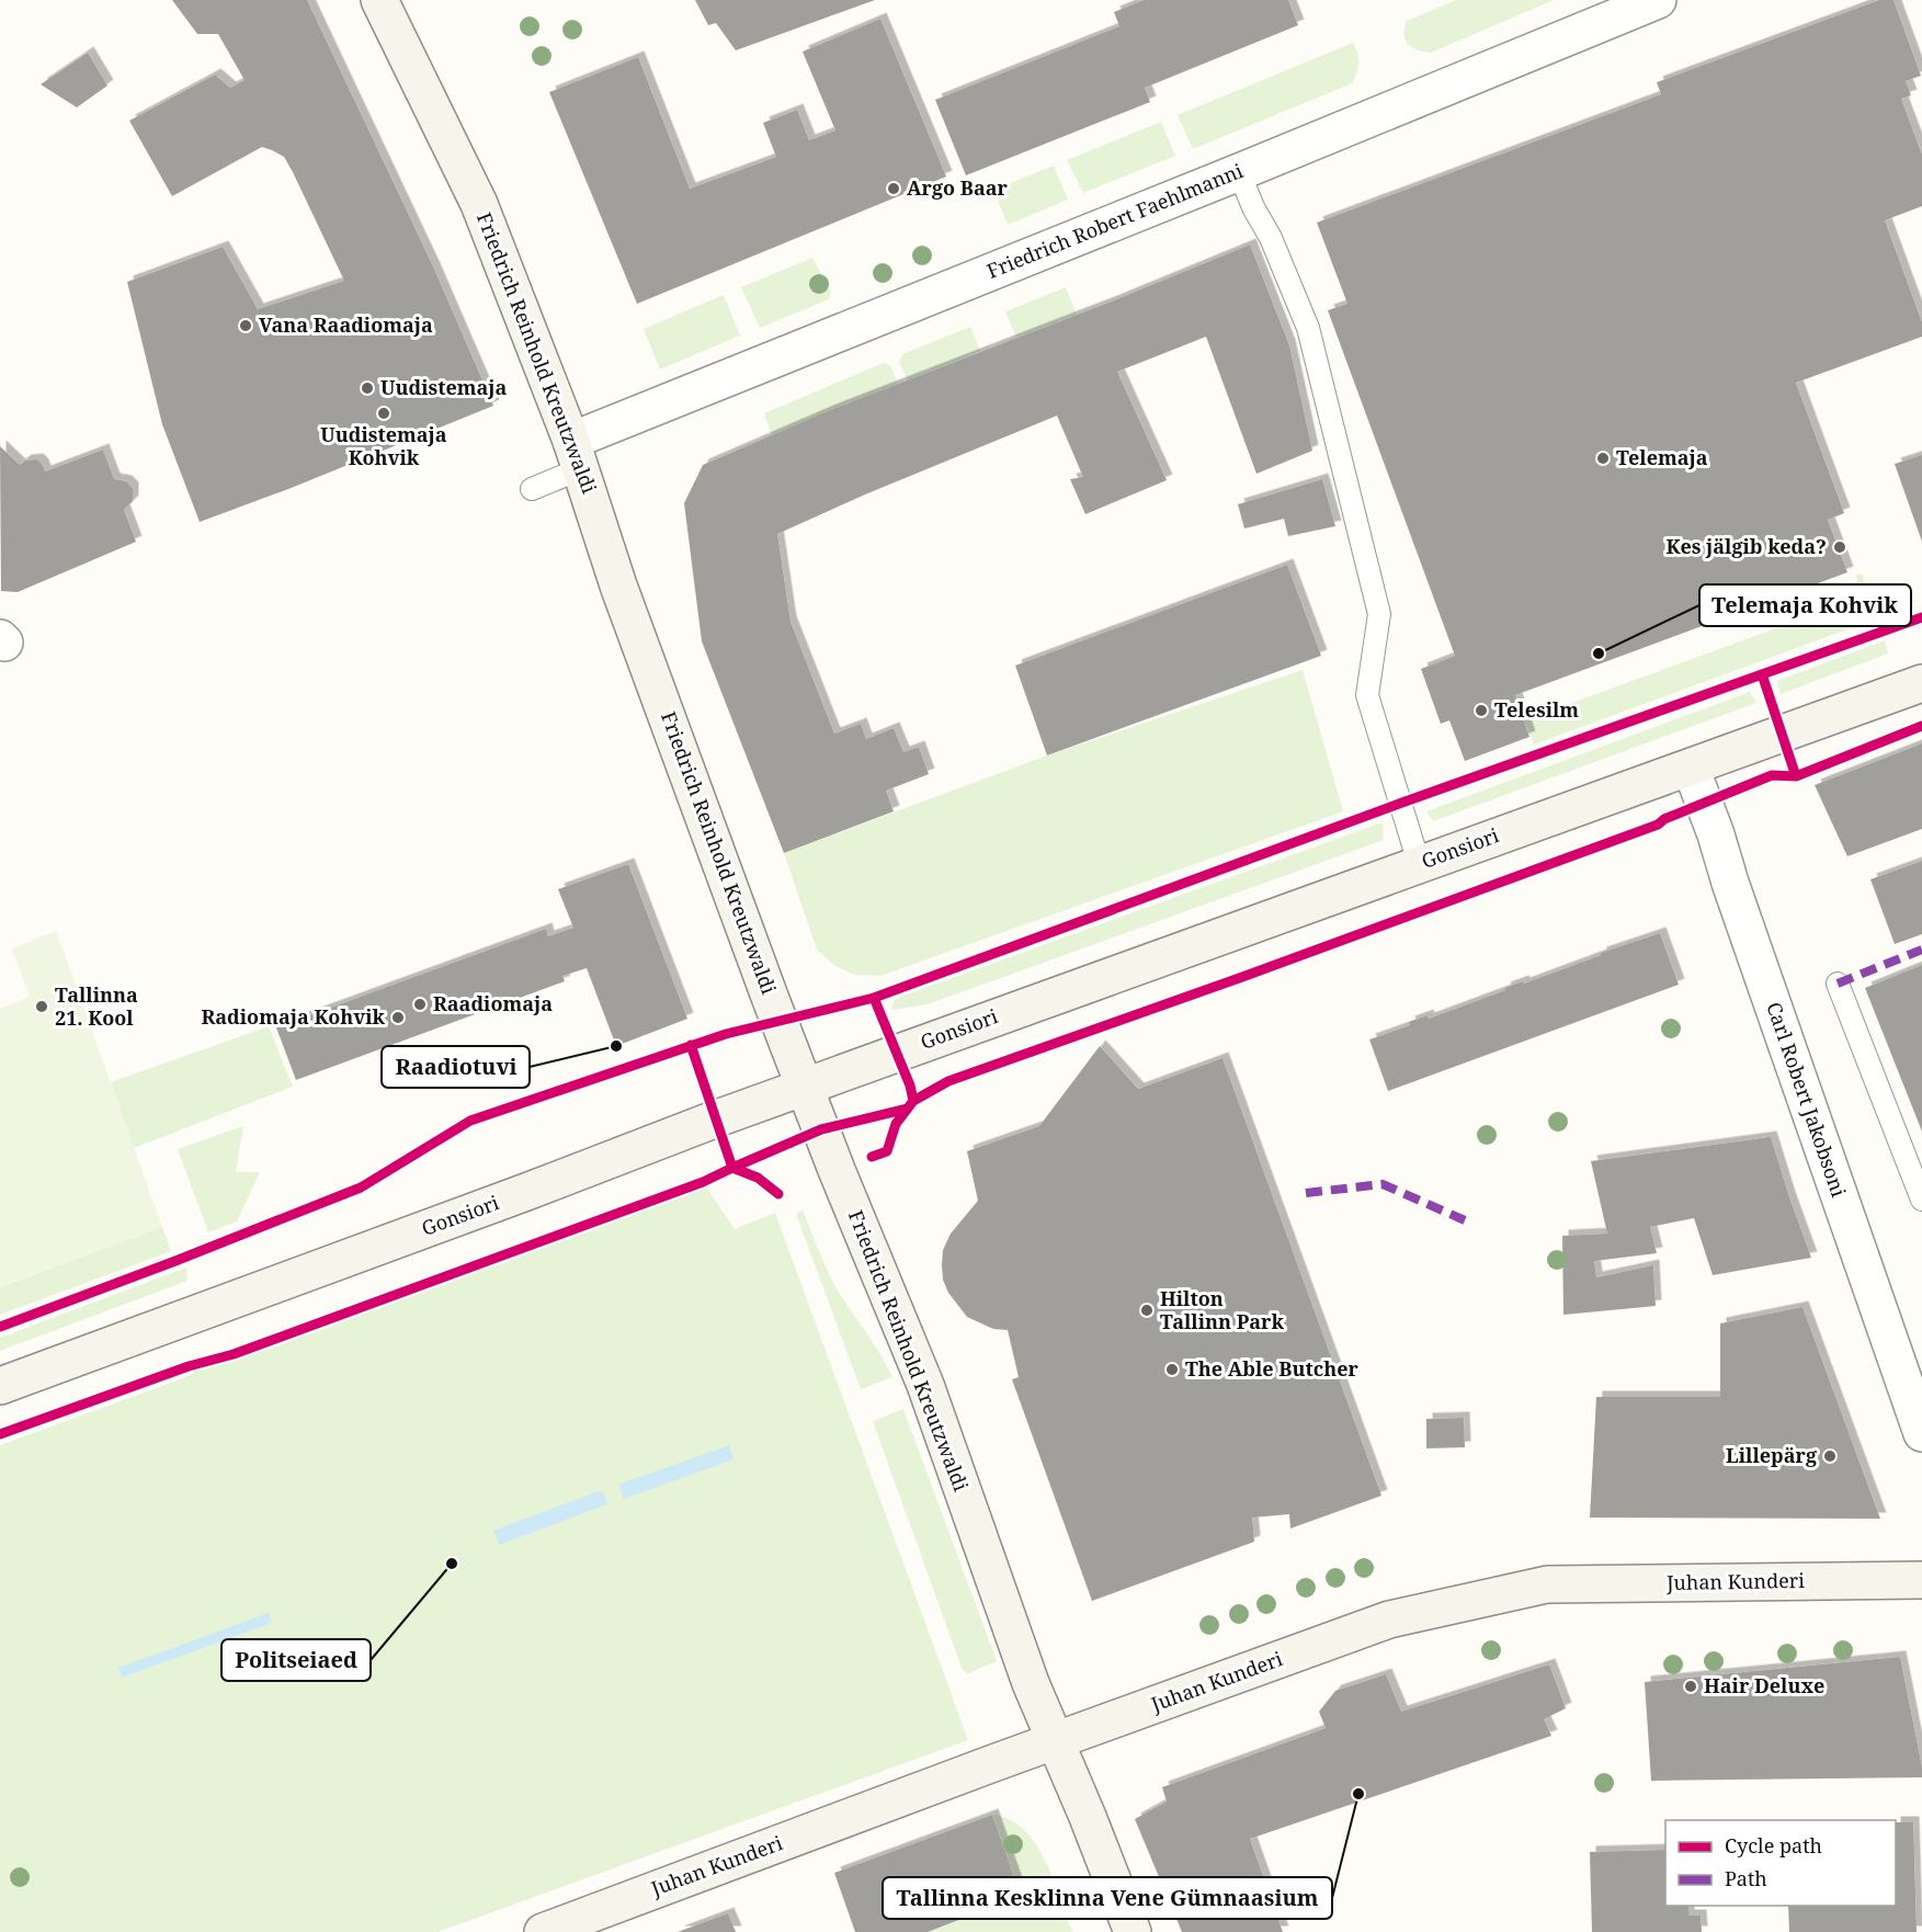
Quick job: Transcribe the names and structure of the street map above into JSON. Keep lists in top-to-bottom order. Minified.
{"streets":{"street":["Friedrich Robert Faehlmanni","Friedrich Reinhold Kreutzwaldi","Gonsiori","Carl Robert Jakobsoni","Juhan Kunderi"]},"crossings":[["Friedrich Robert Faehlmanni","Friedrich Reinhold Kreutzwaldi"],["Friedrich Reinhold Kreutzwaldi","Gonsiori"],["Friedrich Reinhold Kreutzwaldi","Juhan Kunderi"],["Gonsiori","Carl Robert Jakobsoni"]],"places":["Argo Baar","Vana Raadiomaja","Uudistemaja","Uudistemaja Kohvik","Telemaja","Kes jälgib keda?","Telemaja Kohvik","Telesilm","Raadiomaja","Tallinna 21. Kool","Radiomaja Kohvik","Raadiotuvi","Hilton Tallinn Park","The Able Butcher","Lillepärg","Politseiaed","Hair Deluxe","Tallinna Kesklinna Vene Gümnaasium"],"legend":["Cycle path","Path"]}
